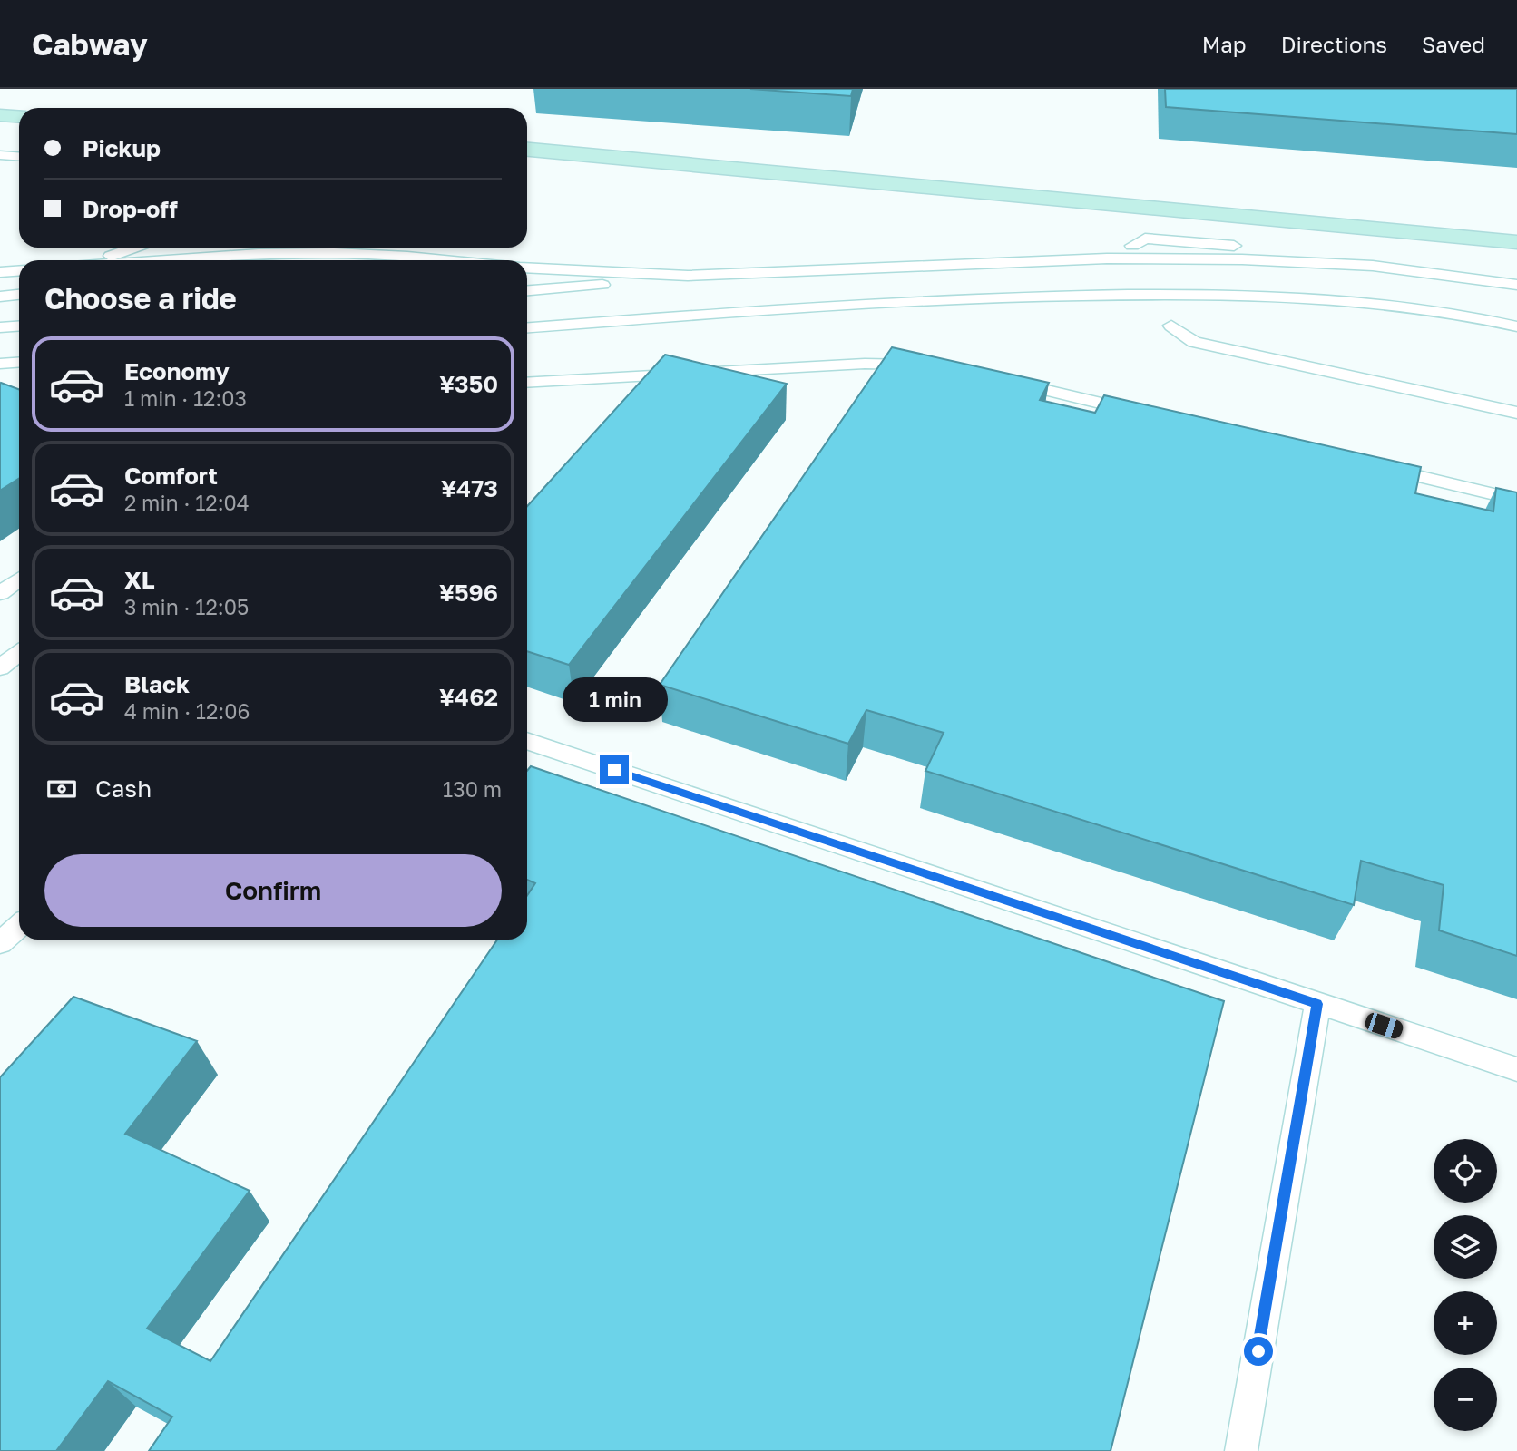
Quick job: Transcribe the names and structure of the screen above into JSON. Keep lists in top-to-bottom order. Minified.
{"page":{"header":"Cabway","nav":["Map","Directions","Saved"],"banner":["Pickup","Drop-off"],"heading":"Choose a ride","list":[{"name":"Economy","note":"1 min · 12:03","value":"¥350"},{"name":"Comfort","note":"2 min · 12:04","value":"¥473"},{"name":"XL","note":"3 min · 12:05","value":"¥596"},{"name":"Black","note":"4 min · 12:06","value":"¥462"}],"bubble":"1 min","pay":["Cash","130 m"],"buttons":"Confirm","map_buttons":["+","−"]}}
